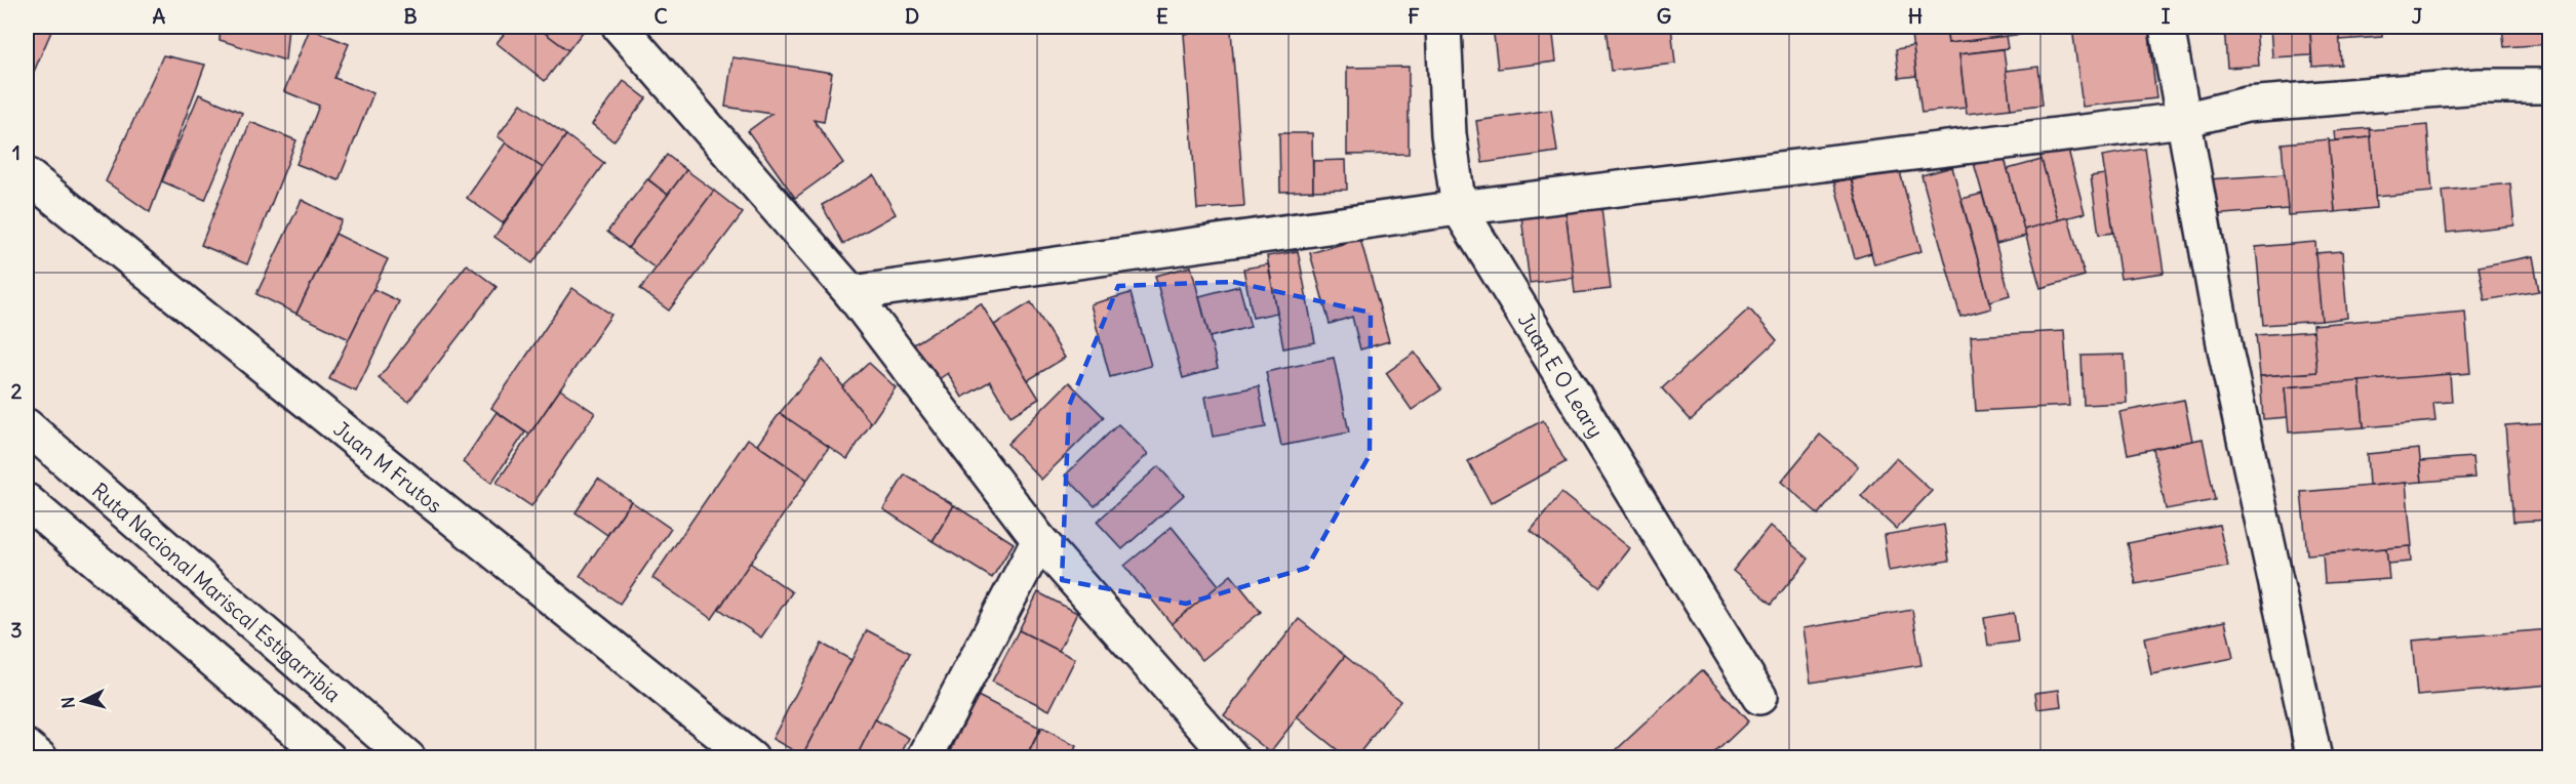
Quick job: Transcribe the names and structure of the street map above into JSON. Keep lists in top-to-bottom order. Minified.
{"streets":{"main road":["Juan E O Leary","Juan M Frutos","Ruta Nacional Mariscal Estigarribia"]},"north":"left","grid":{"columns":["A","B","C","D","E","F","G","H","I","J"],"rows":["1","2","3"]}}
